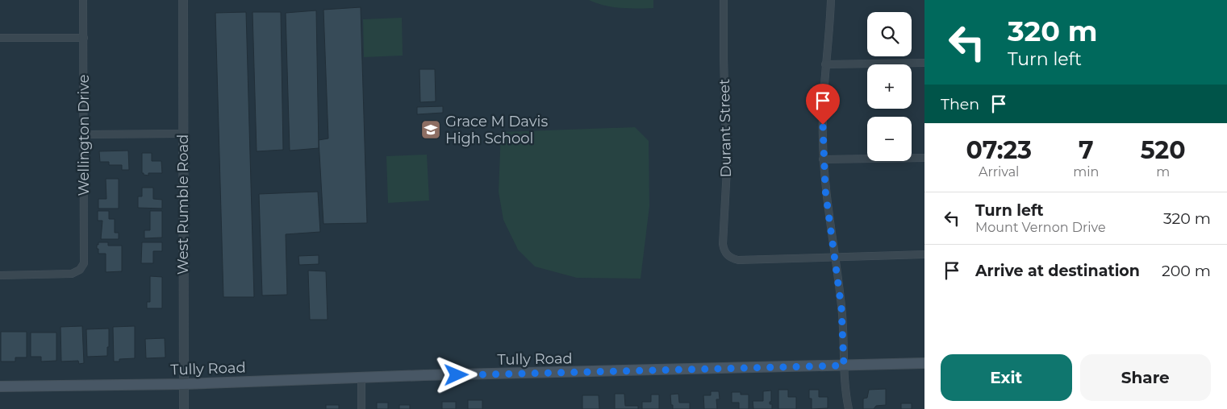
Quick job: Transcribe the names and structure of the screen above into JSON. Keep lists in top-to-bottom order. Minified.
{"streets":{"main road":["Tully Road"],"street":["Durant Street","Wellington Drive","West Rumble Road"]},"crossings":[["West Rumble Road","Tully Road"]],"places":{"school or university":["Grace M Davis High School"]},"page":{"turn":["320 m","Turn left"],"map_buttons":["+","−"],"then":"Then","eta":["07:23","Arrival","7","min","520","m"],"list":[{"name":"Turn left","note":"Mount Vernon Drive","value":"320 m"},{"name":"Arrive at destination","value":"200 m"}],"buttons":["Exit","Share"]}}
